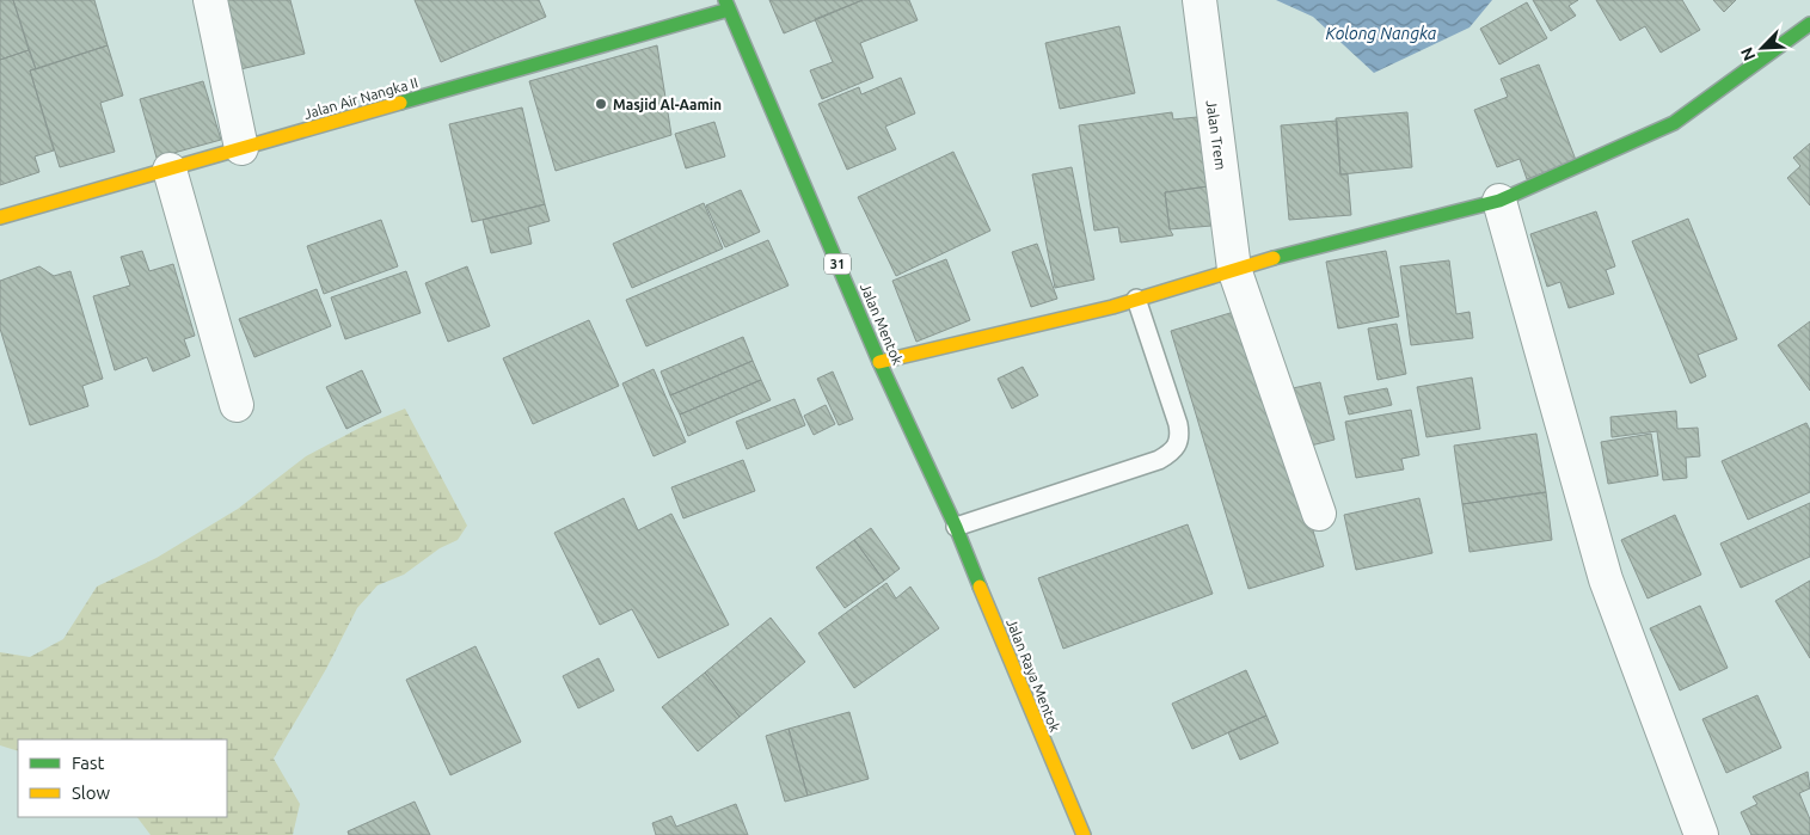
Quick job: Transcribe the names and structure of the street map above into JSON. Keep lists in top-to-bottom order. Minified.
{"streets":{"main road":["Jalan Air Nangka II","31","Jalan Mentok","Jalan Raya Mentok"],"street":["Jalan Trem"]},"crossings":[["Jalan Air Nangka II","Jalan Mentok"],["Jalan Mentok","Jalan Raya Mentok"]],"water":["Kolong Nangka"],"places":["Masjid Al-Aamin"],"legend":["Fast","Slow"],"north":"bottom left"}
